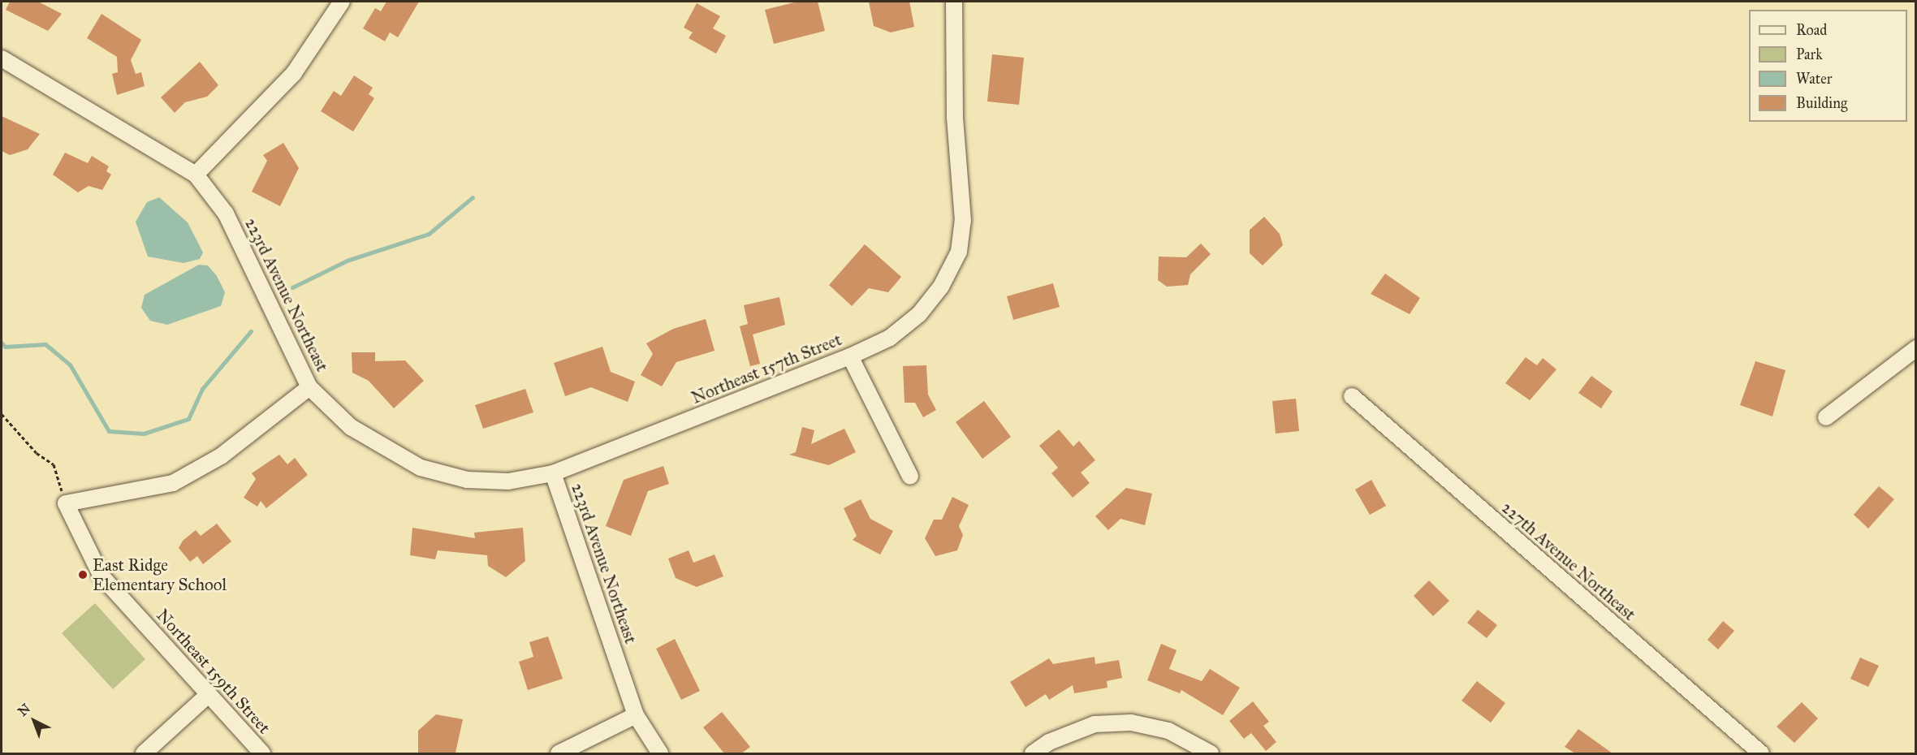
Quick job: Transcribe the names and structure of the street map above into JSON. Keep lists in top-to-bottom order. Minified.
{"streets":{"street":["223rd Avenue Northeast","Northeast 157th Street","227th Avenue Northeast","Northeast 159th Street"]},"crossings":[["223rd Avenue Northeast","Northeast 157th Street"]],"places":["East Ridge Elementary School"],"legend":["Road","Park","Water","Building"],"north":"top left"}
